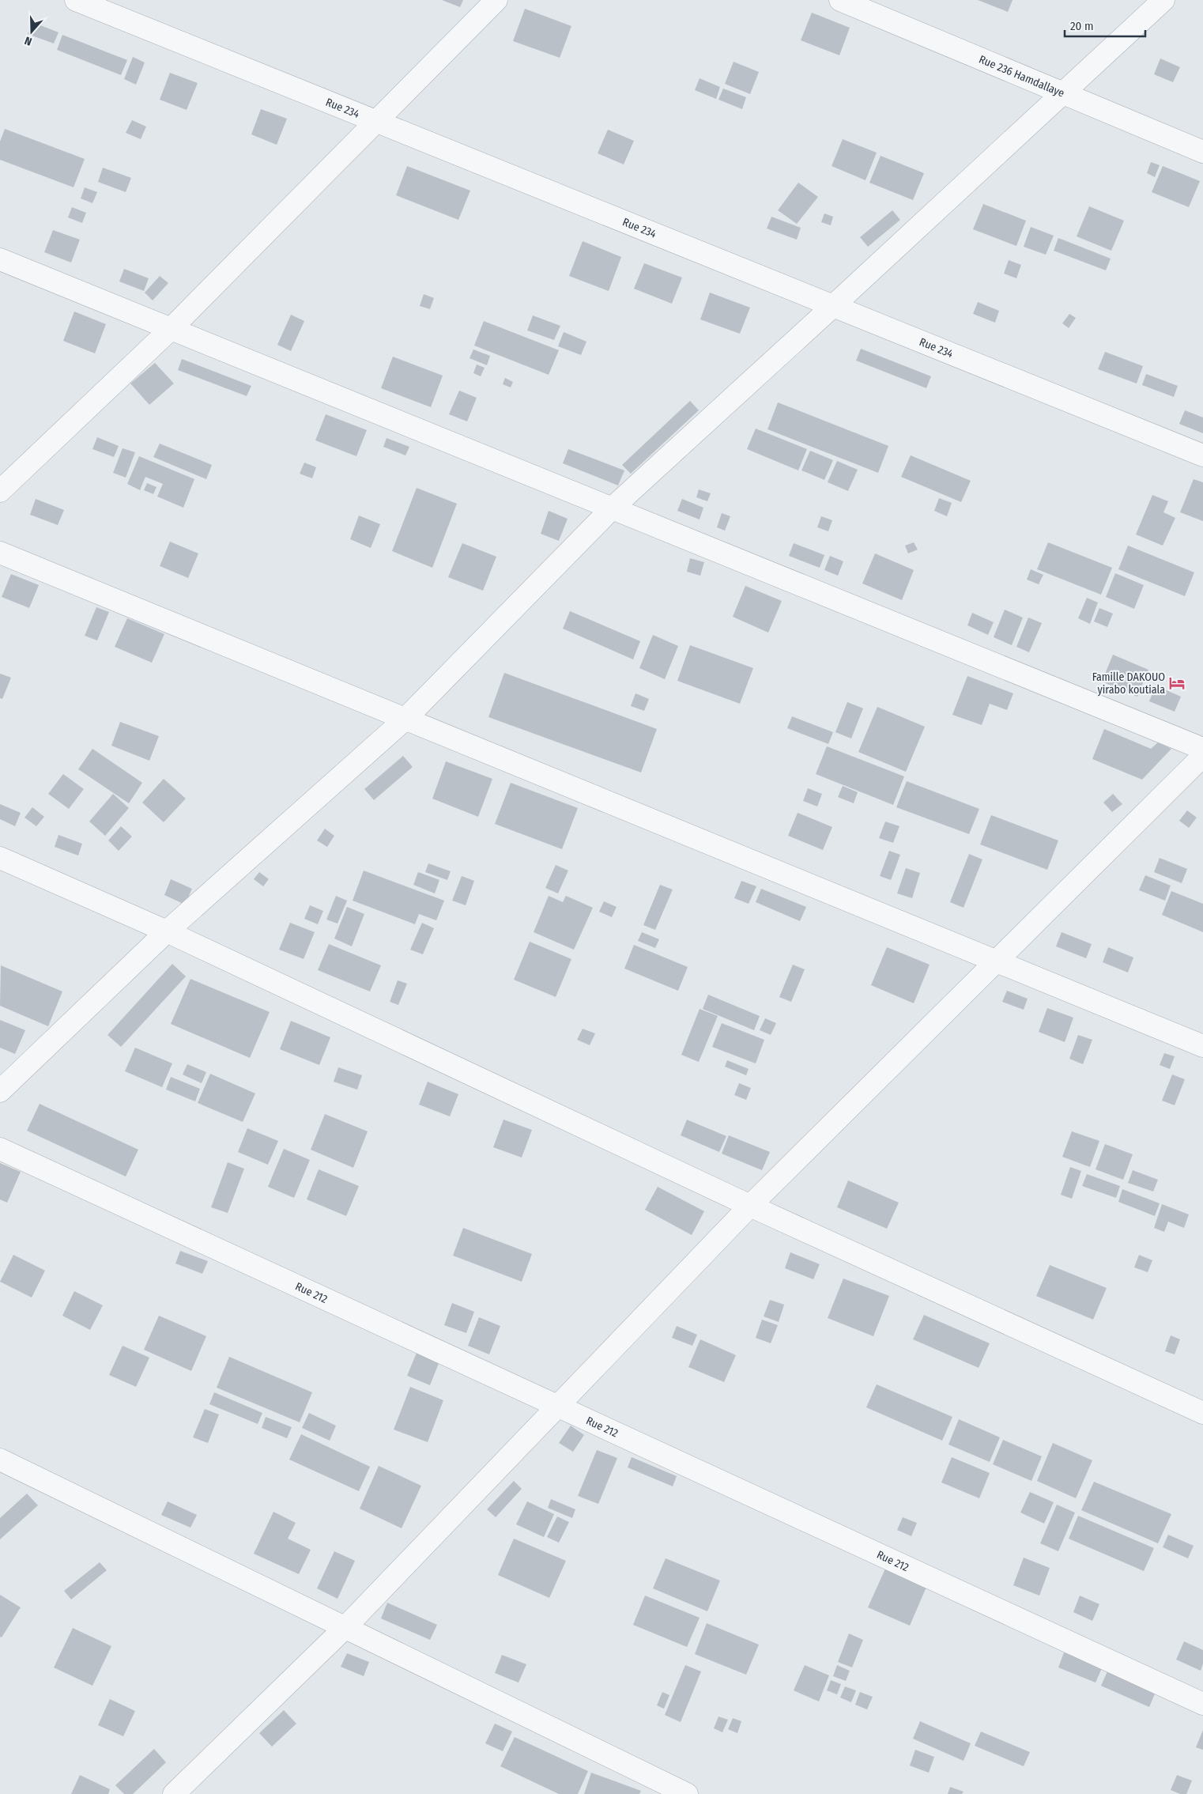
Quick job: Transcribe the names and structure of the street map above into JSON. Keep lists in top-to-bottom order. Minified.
{"streets":{"street":["Rue 236 Hamdallaye","Rue 234","Rue 212"]},"places":{"hotel":["Famille DAKOUO yirabo koutiala"]},"scale_bar":"20 m","north":"bottom"}
